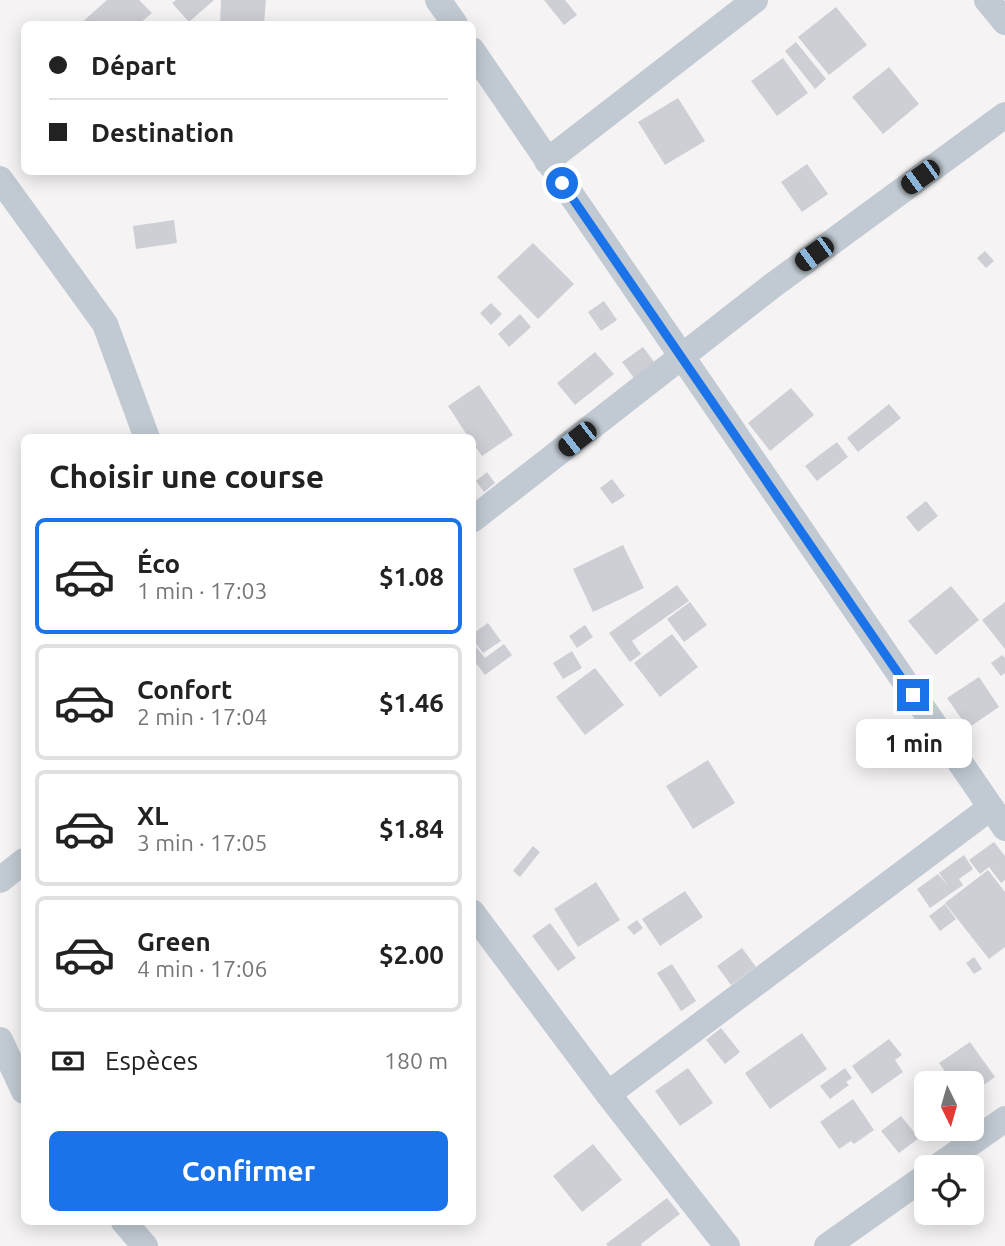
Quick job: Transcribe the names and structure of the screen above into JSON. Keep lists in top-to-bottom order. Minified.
{"north":"bottom","page":{"banner":["Départ","Destination"],"heading":"Choisir une course","list":[{"name":"Éco","note":"1 min · 17:03","value":"$1.08"},{"name":"Confort","note":"2 min · 17:04","value":"$1.46"},{"name":"XL","note":"3 min · 17:05","value":"$1.84"},{"name":"Green","note":"4 min · 17:06","value":"$2.00"}],"bubble":"1 min","pay":["Espèces","180 m"],"buttons":"Confirmer"}}
